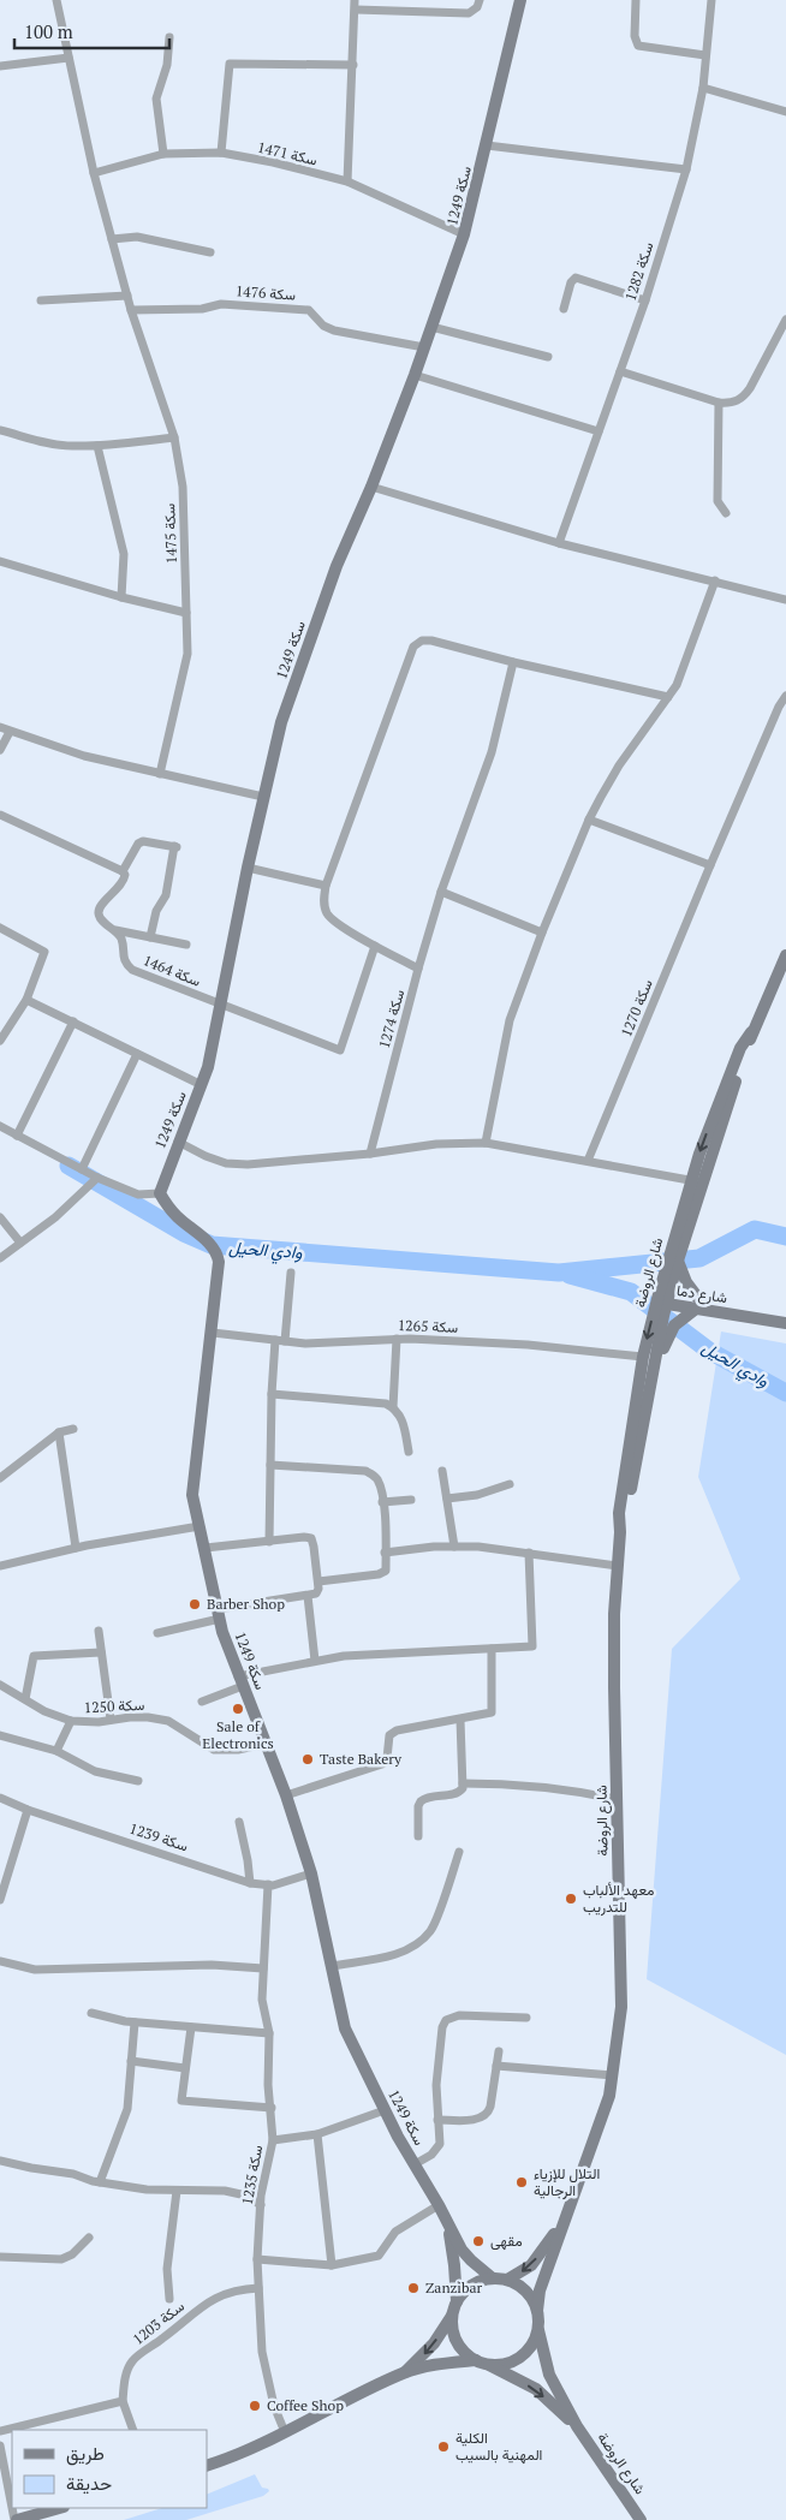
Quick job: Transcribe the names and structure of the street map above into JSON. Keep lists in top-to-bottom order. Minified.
{"streets":{"main road":["سكة 1249","شارع الروضة","شارع دما"],"street":["سكة 1471","سكة 1282","سكة 1476","سكة 1475","سكة 1464","سكة 1270","سكة 1274","سكة 1265","سكة 1250","سكة 1239","سكة 1235","سكة 1203"]},"crossings":[["سكة 1471","سكة 1249"],["سكة 1471","سكة 1475"],["سكة 1249","سكة 1476"],["سكة 1249","سكة 1464"],["سكة 1249","شارع الروضة"],["سكة 1249","سكة 1265"],["سكة 1249","سكة 1250"],["سكة 1249","سكة 1239"],["سكة 1476","سكة 1475"],["شارع الروضة","شارع دما"],["شارع الروضة","سكة 1265"],["سكة 1239","سكة 1235"],["سكة 1235","سكة 1203"]],"water":["وادي الحيل"],"places":["Barber Shop","Sale of Electronics","Taste Bakery","معهد الألباب للتدريب","التلال للإزياء الرجالية","مقهى","Zanzibar","Coffee Shop","الكلية المهنية بالسيب"],"legend":["طريق","حديقة"],"scale_bar":"100 m"}
